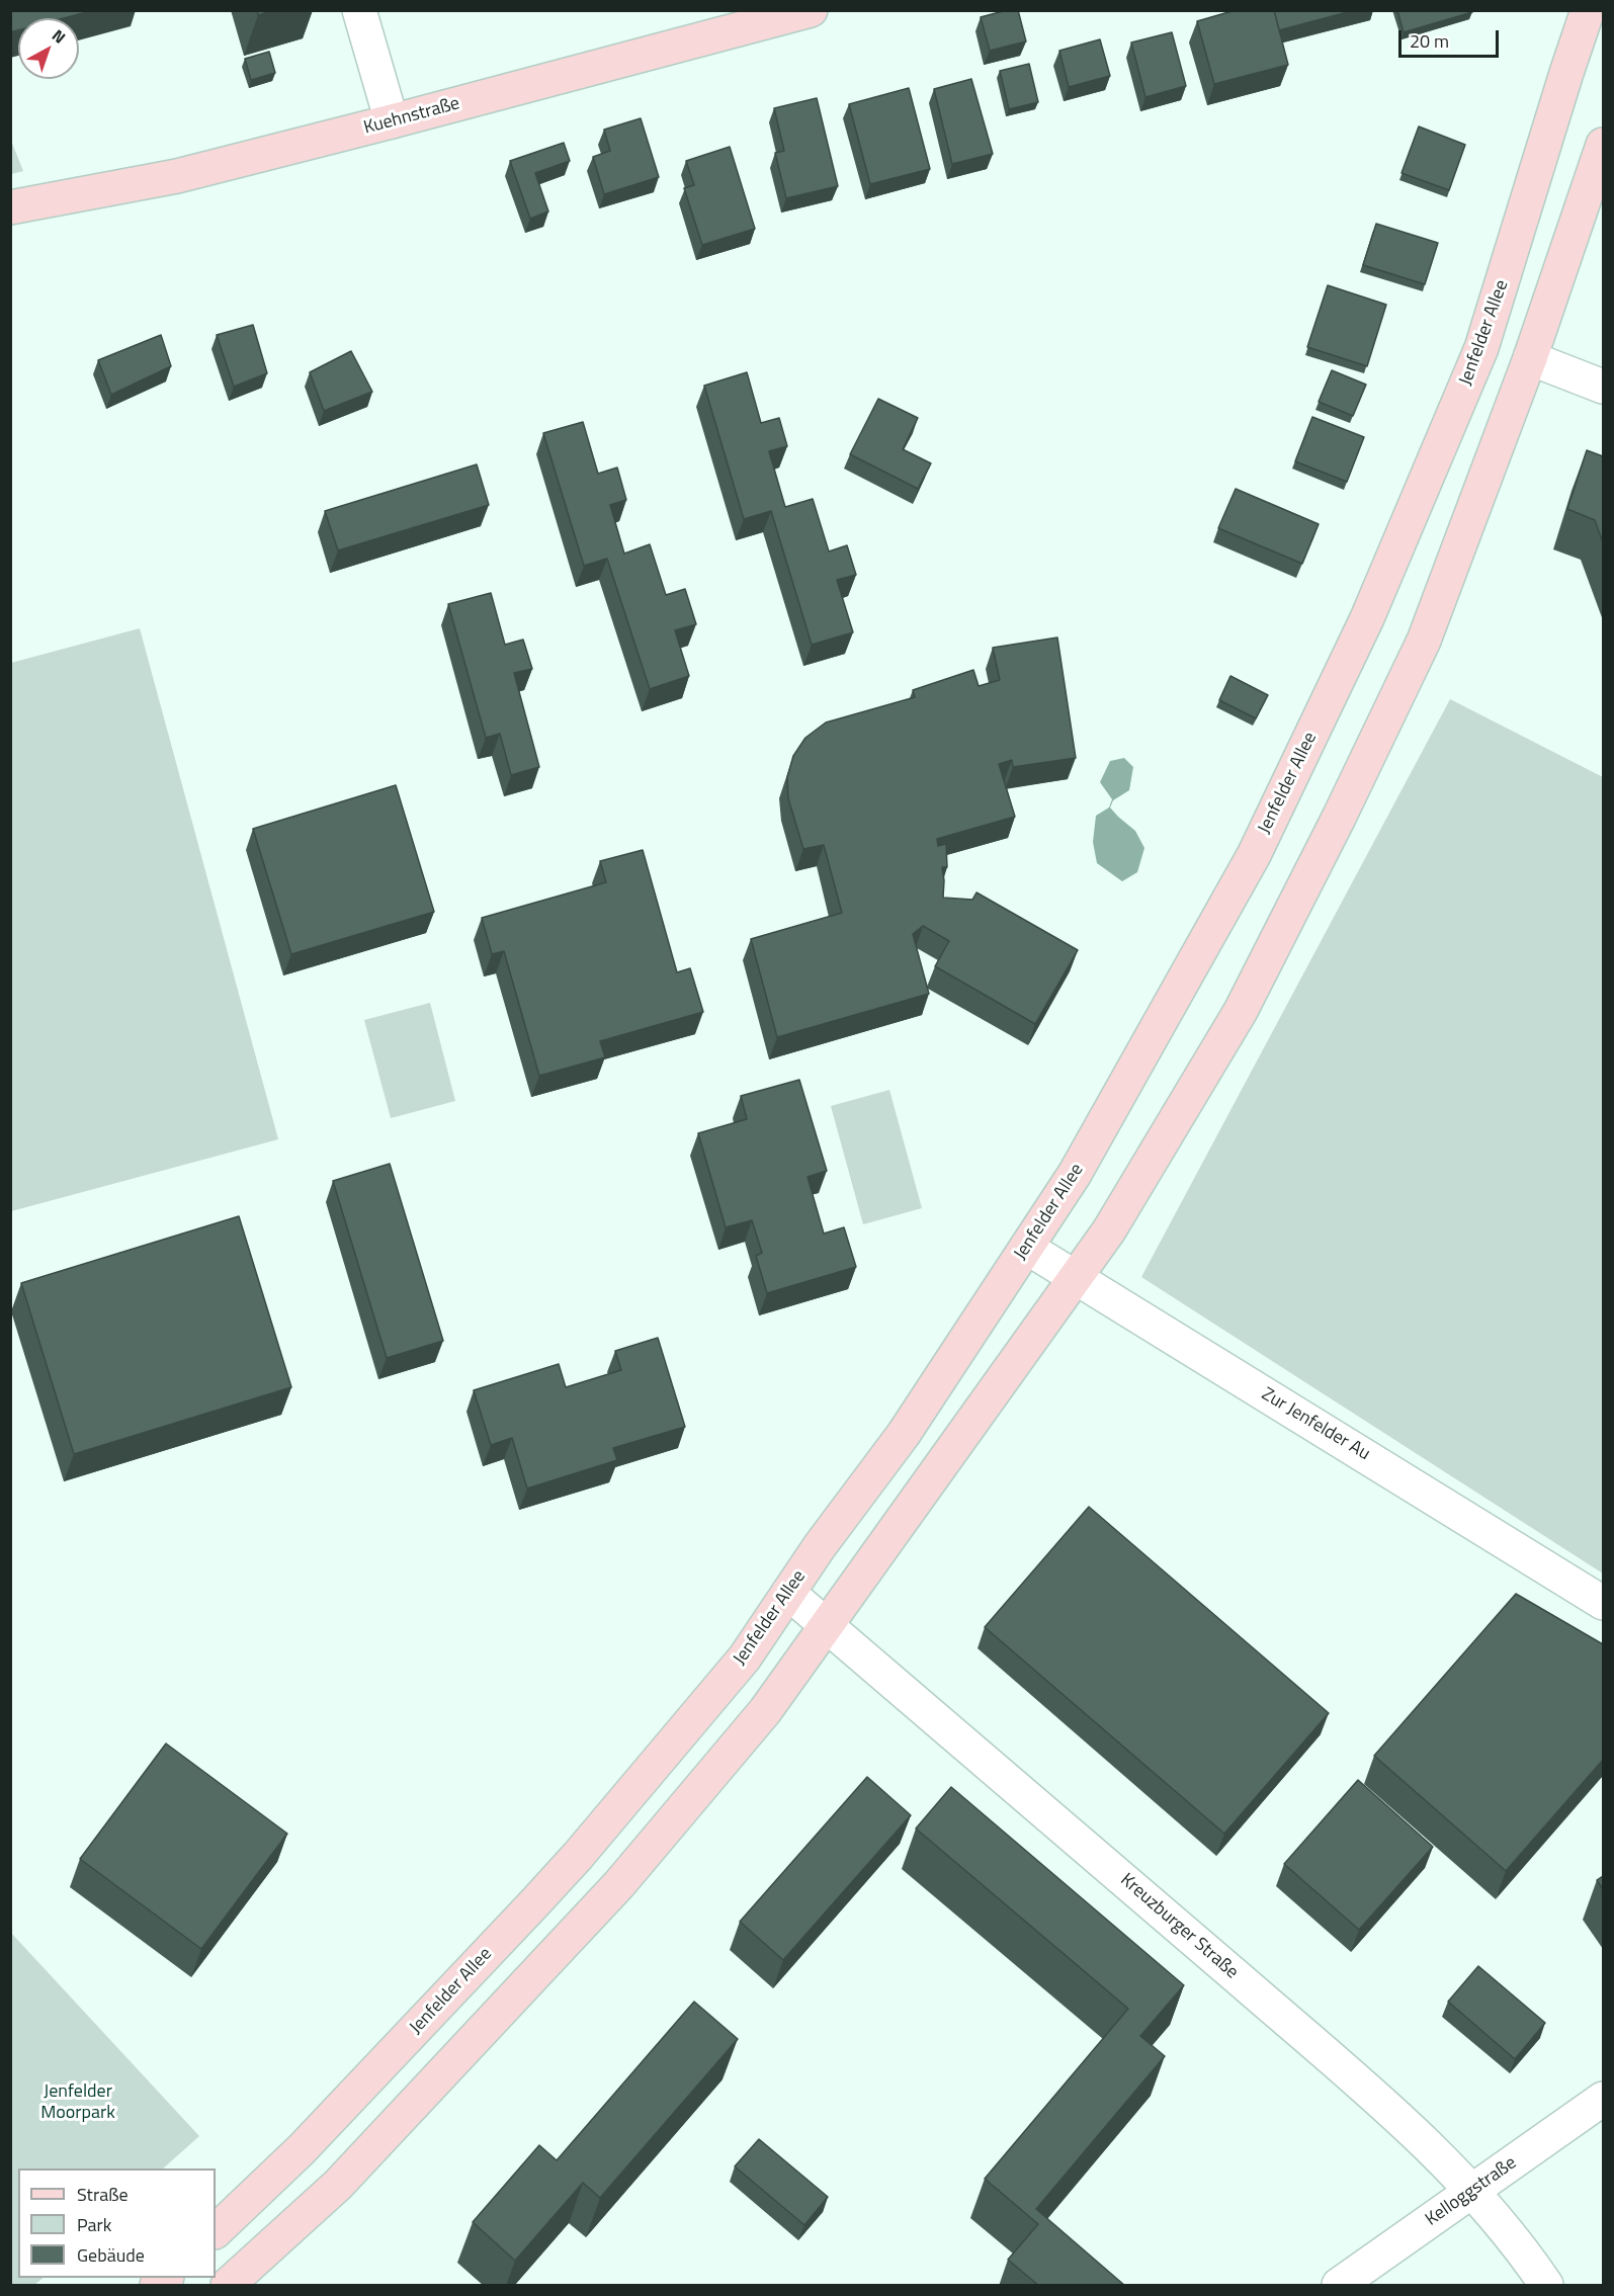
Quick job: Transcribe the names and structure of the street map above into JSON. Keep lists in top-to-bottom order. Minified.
{"streets":{"main road":["Kuehnstraße","Jenfelder Allee"],"street":["Zur Jenfelder Au","Kreuzburger Straße","Kelloggstraße"]},"crossings":[["Jenfelder Allee","Zur Jenfelder Au"],["Jenfelder Allee","Kreuzburger Straße"],["Kreuzburger Straße","Kelloggstraße"]],"parks":["Jenfelder Moorpark"],"legend":["Straße","Park","Gebäude"],"scale_bar":"20 m","north":"top right"}
